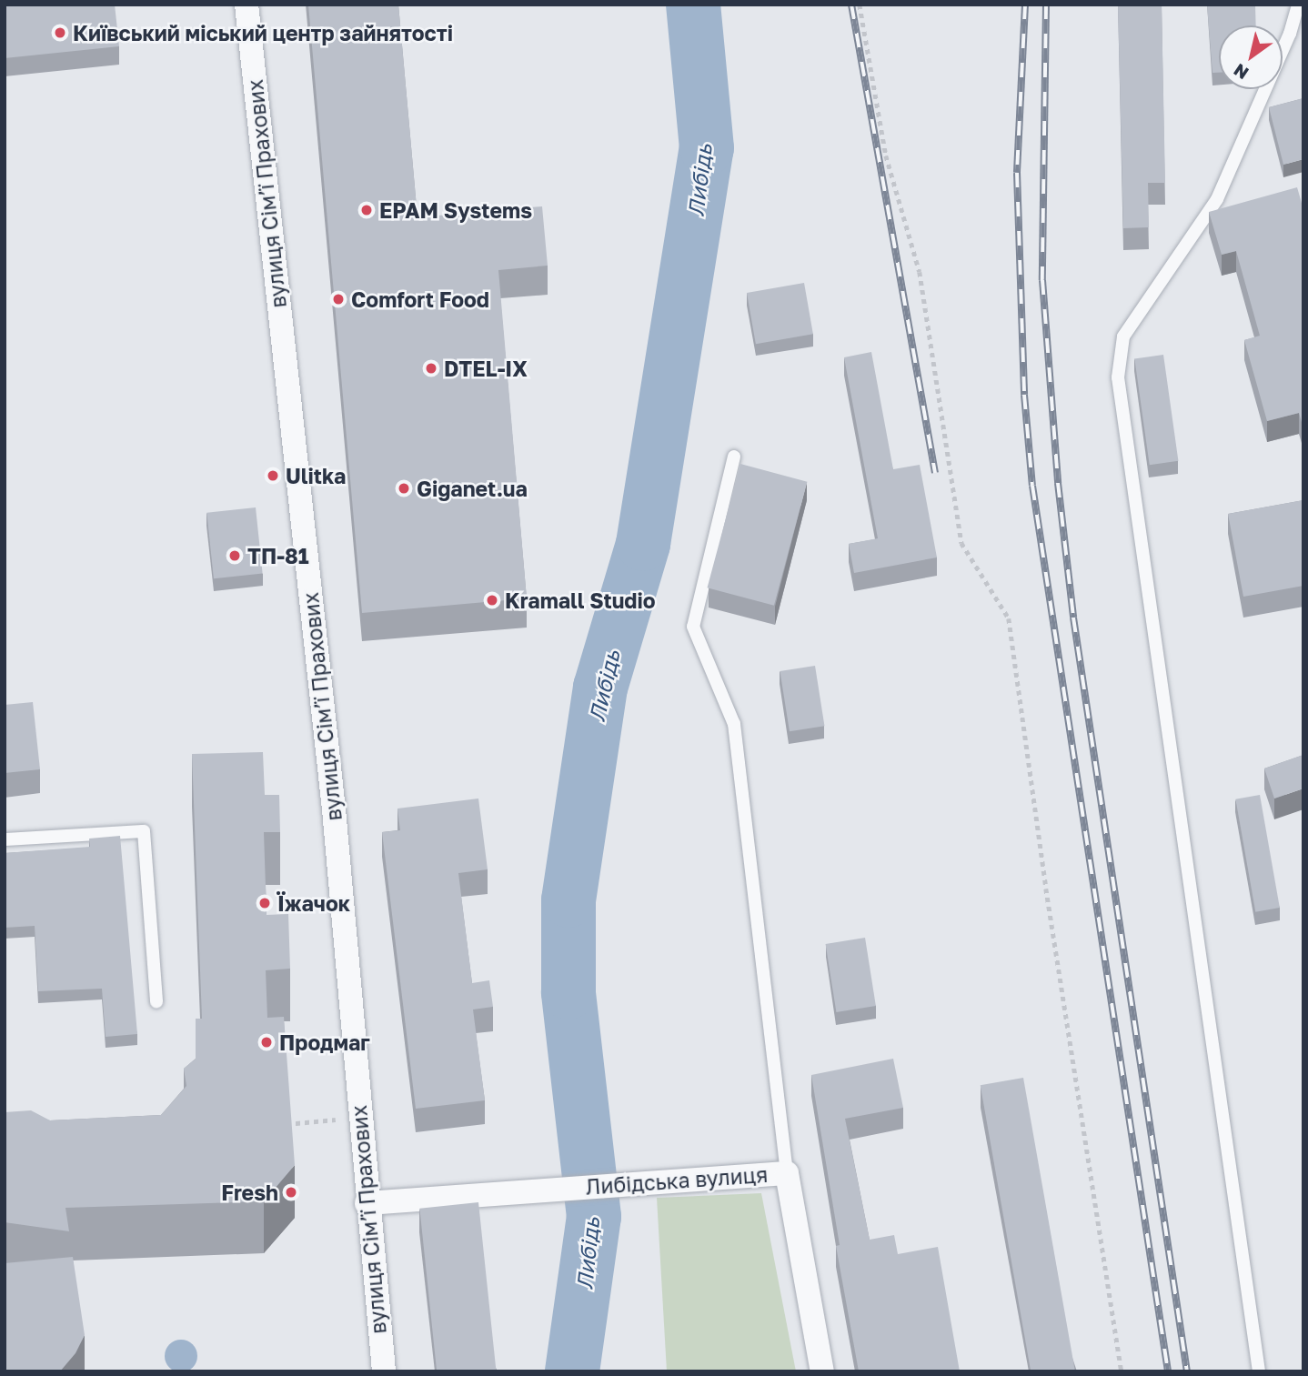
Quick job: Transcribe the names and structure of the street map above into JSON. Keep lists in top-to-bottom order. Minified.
{"streets":{"street":["вулиця Сімʼї Прахових","Либідська вулиця"]},"crossings":[["вулиця Сімʼї Прахових","Либідська вулиця"]],"water":["Либідь"],"places":["Київський міський центр зайнятості","EPAM Systems","Comfort Food","DTEL-IX","Ulitka","Giganet.ua","ТП-81","Kramall Studio","Їжачок","Продмаг","Fresh"],"north":"bottom left"}
